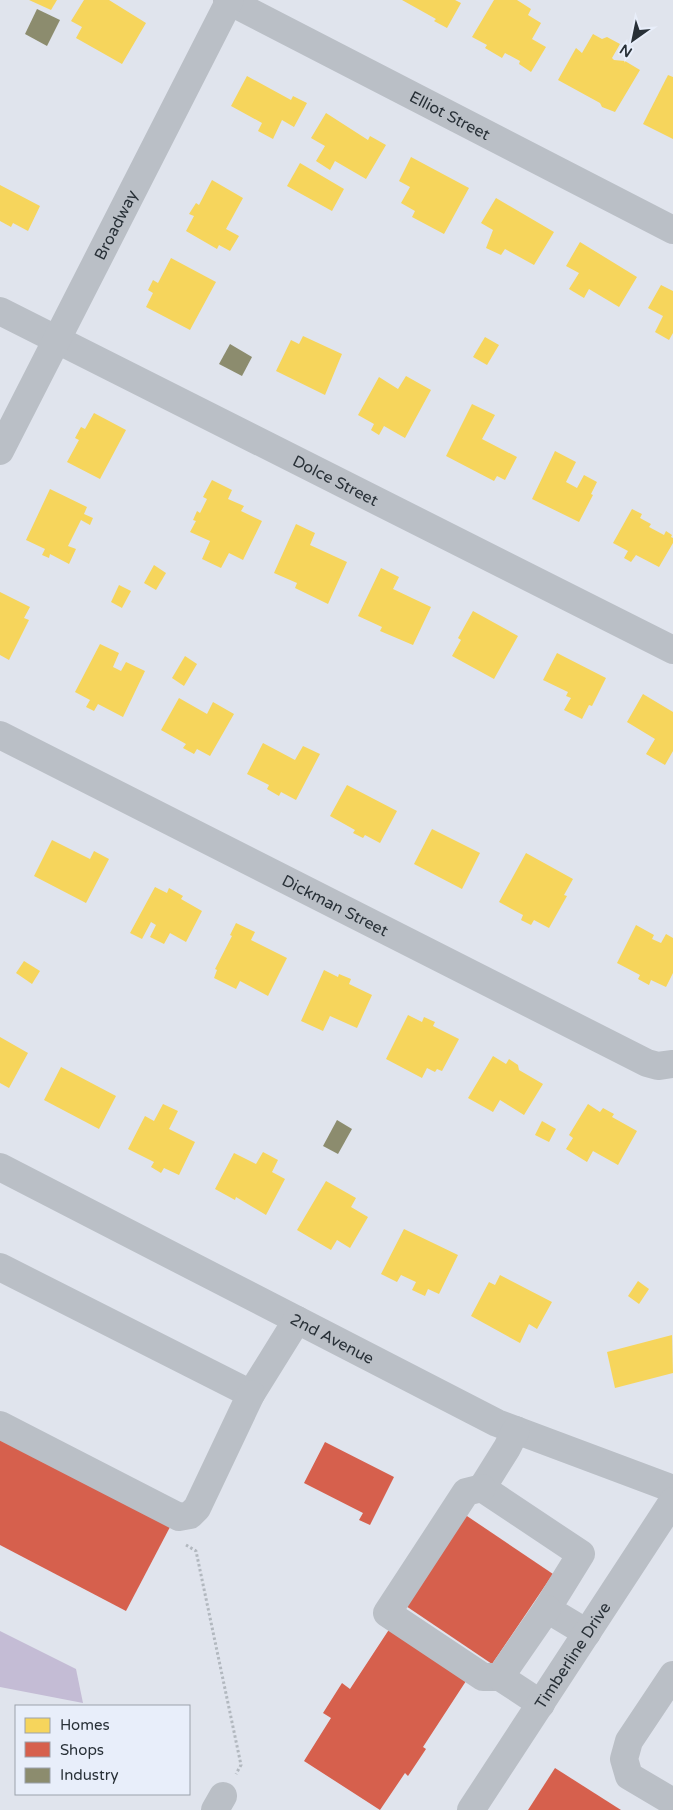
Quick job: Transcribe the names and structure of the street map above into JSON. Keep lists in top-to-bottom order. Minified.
{"streets":{"street":["Elliot Street","Broadway","Dolce Street","Dickman Street","2nd Avenue","Timberline Drive"]},"crossings":[["Elliot Street","Broadway"],["Broadway","Dolce Street"]],"legend":["Homes","Shops","Industry"],"north":"bottom left"}
